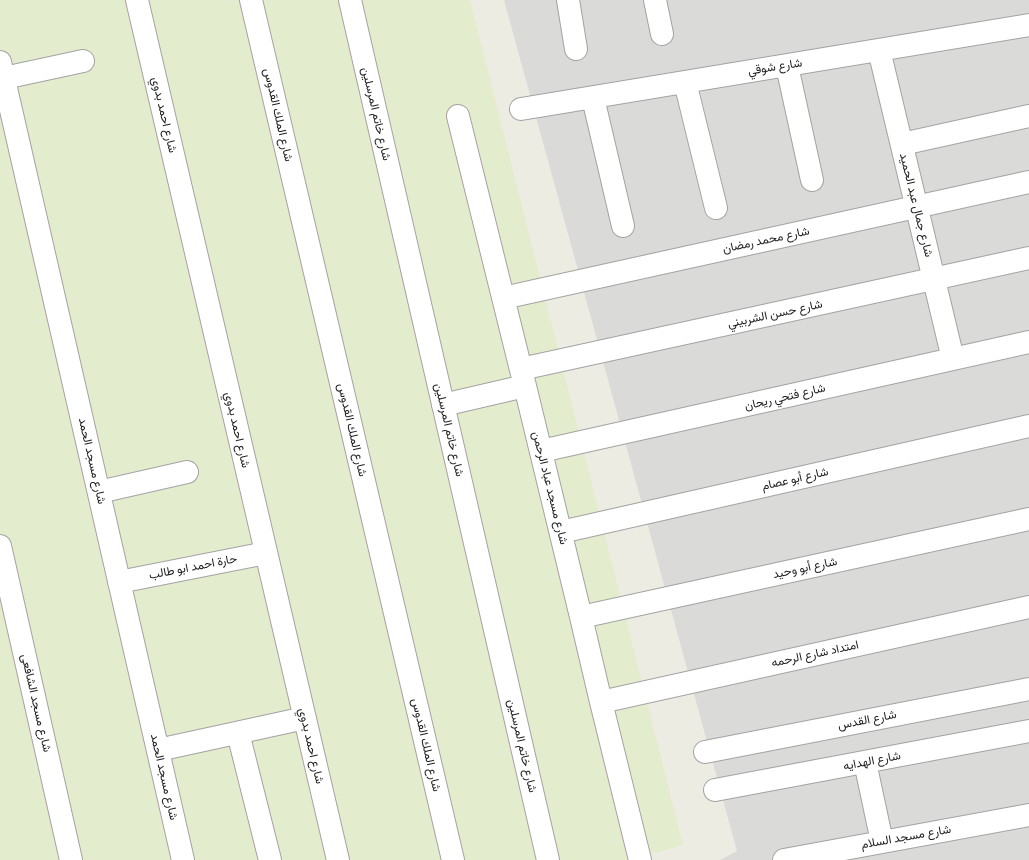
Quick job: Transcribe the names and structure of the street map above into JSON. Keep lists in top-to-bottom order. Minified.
{"streets":{"street":["شارع شوقي","شارع خاتم المرسلين","شارع احمد بدوي","شارع الملك القدوس","شارع جمال عبد الحميد","شارع محمد رمضان","شارع حسن الشربيني","شارع فتحي ريحان","شارع مسجد الحمد","شارع أبو عصام","شارع مسجد عباد الرحمن","حارة احمد ابو طالب","شارع أبو وحيد","امتداد شارع الرحمه","شارع مسجد الشافعى","شارع القدس","شارع الهدايه","شارع مسجد السلام"]},"crossings":[["شارع شوقي","شارع جمال عبد الحميد"],["شارع خاتم المرسلين","شارع حسن الشربيني"],["شارع احمد بدوي","حارة احمد ابو طالب"],["شارع جمال عبد الحميد","شارع محمد رمضان"],["شارع جمال عبد الحميد","شارع حسن الشربيني"],["شارع جمال عبد الحميد","شارع فتحي ريحان"],["شارع محمد رمضان","شارع مسجد عباد الرحمن"],["شارع حسن الشربيني","شارع مسجد عباد الرحمن"],["شارع فتحي ريحان","شارع مسجد عباد الرحمن"],["شارع مسجد الحمد","حارة احمد ابو طالب"],["شارع أبو عصام","شارع مسجد عباد الرحمن"],["شارع مسجد عباد الرحمن","شارع أبو وحيد"],["شارع مسجد عباد الرحمن","امتداد شارع الرحمه"]]}
